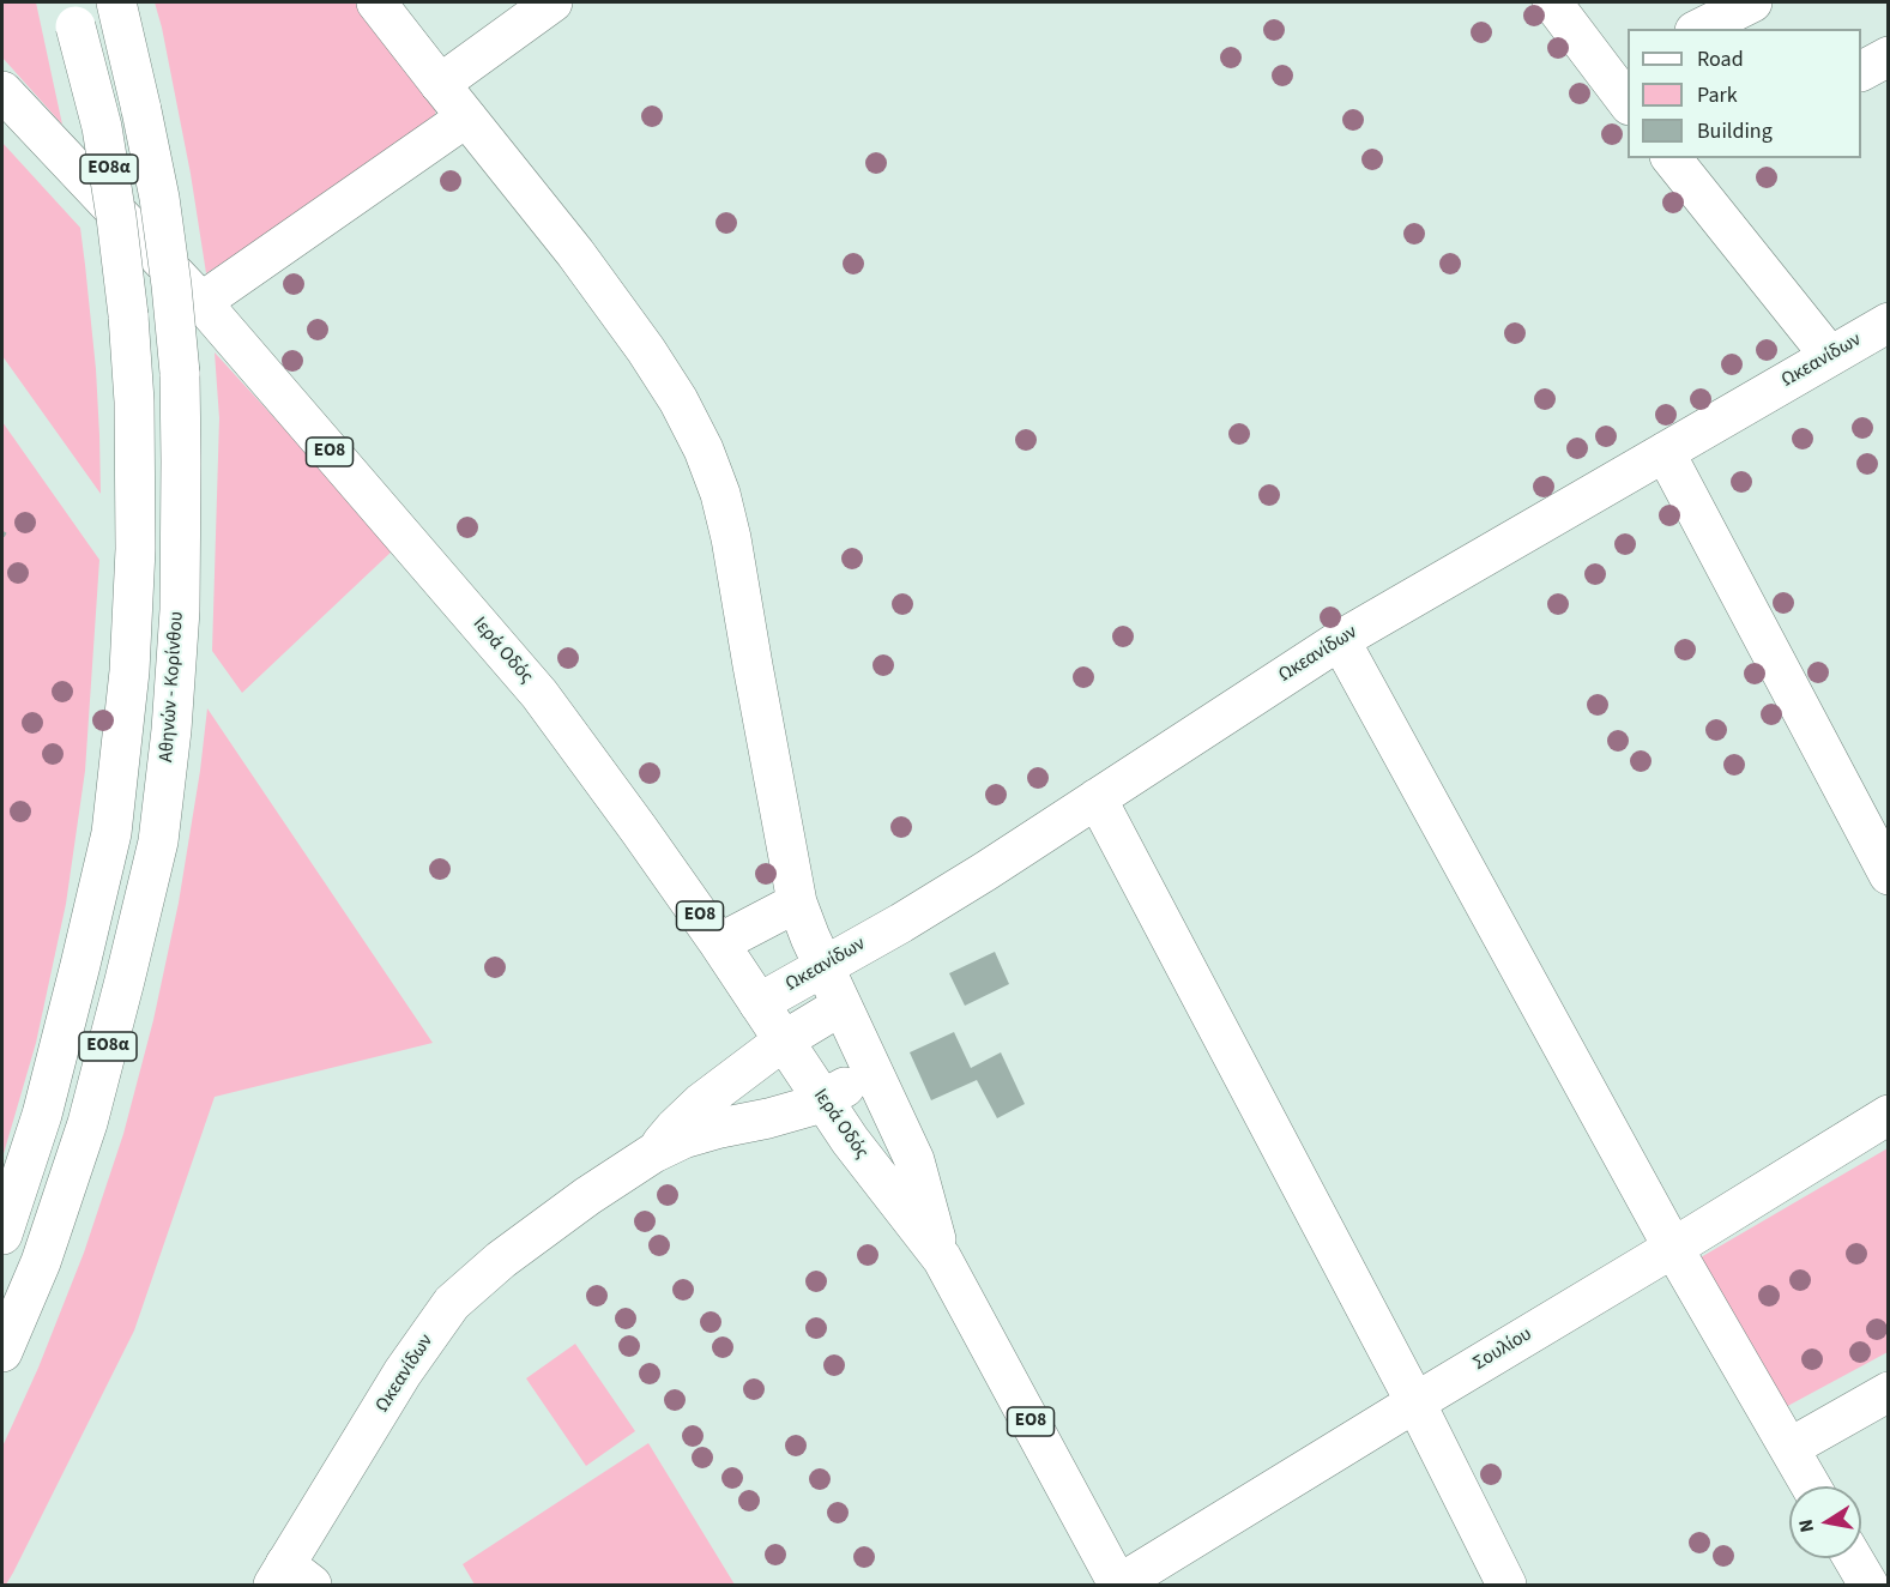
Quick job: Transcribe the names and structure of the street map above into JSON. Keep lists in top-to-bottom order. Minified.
{"streets":{"main road":["ΕΟ8α","Ωκεανίδων","ΕΟ8","Ιερά Οδός","Αθηνών - Κορίνθου","Σουλίου"]},"crossings":[["Ωκεανίδων","Ιερά Οδός"],["ΕΟ8","Ιερά Οδός"],["Ιερά Οδός","Σουλίου"]],"legend":["Road","Park","Building"],"north":"left"}
